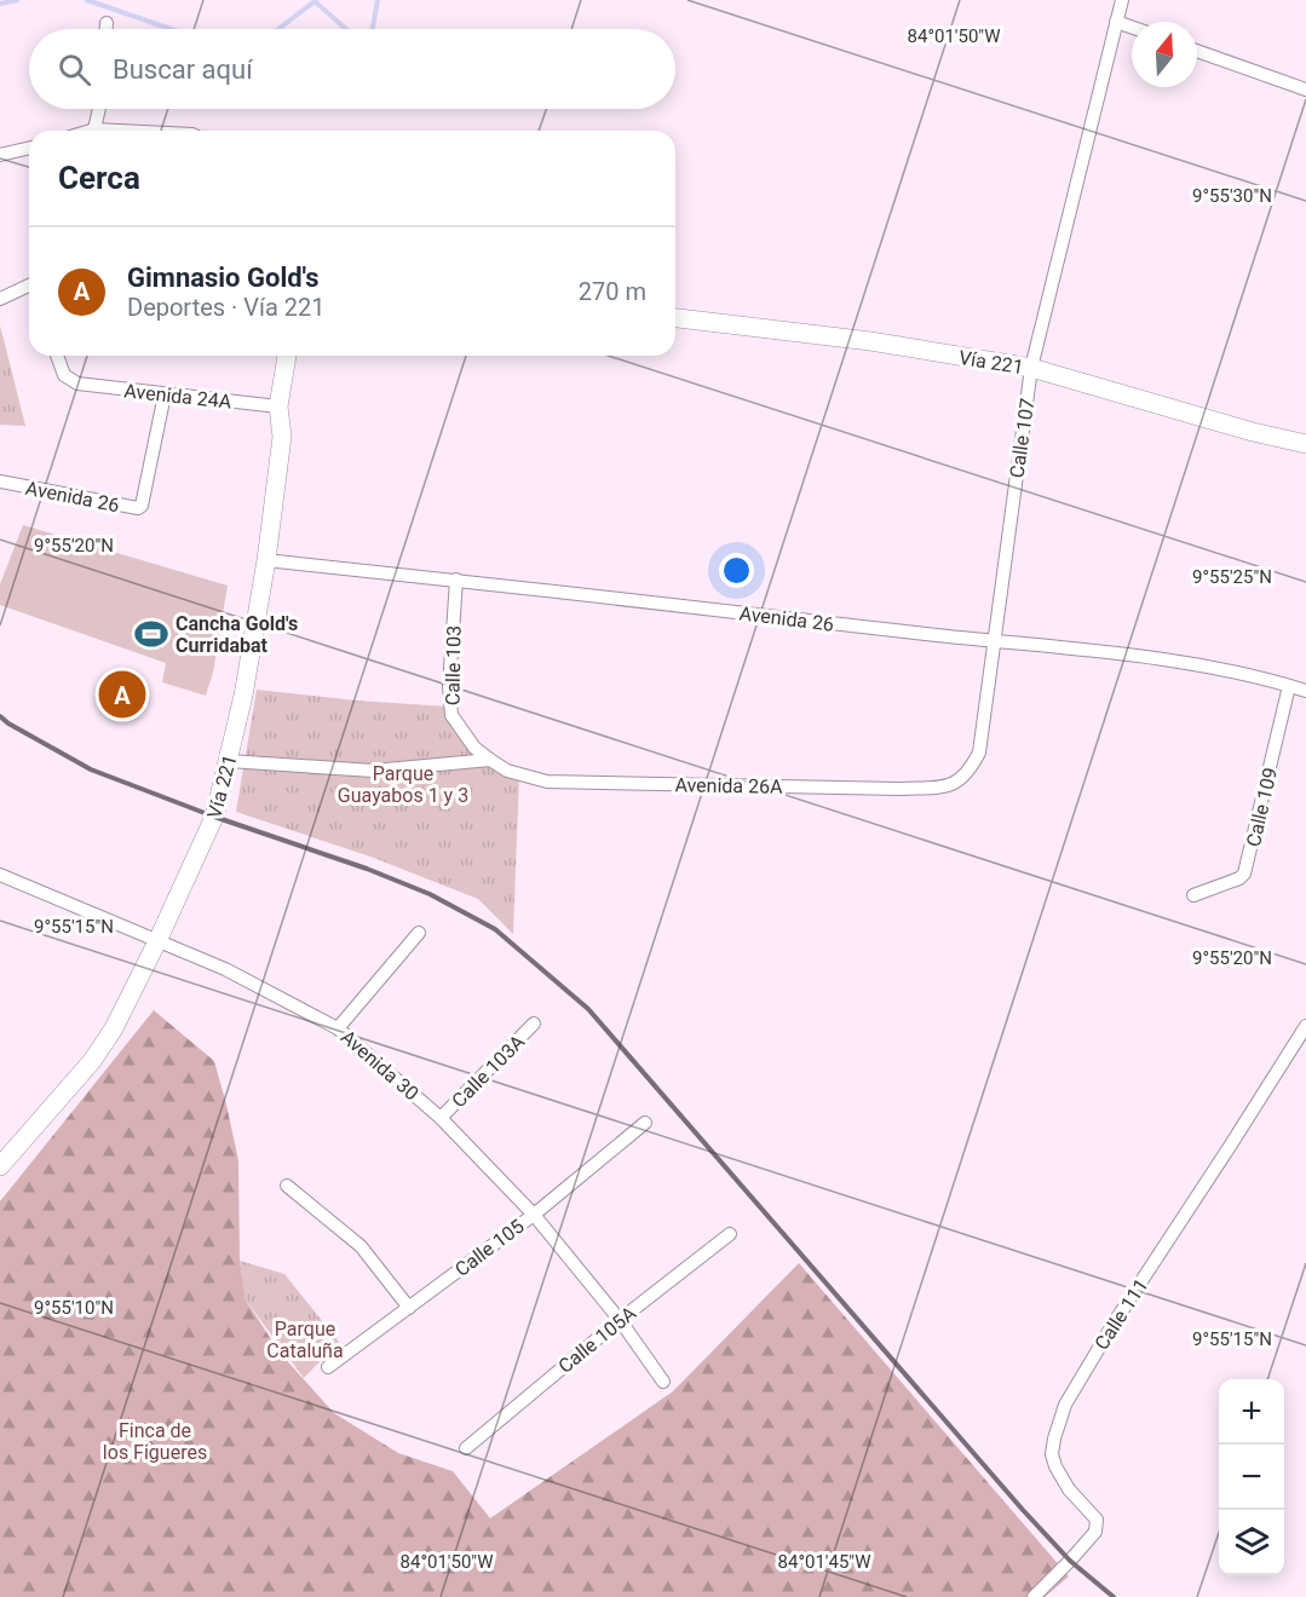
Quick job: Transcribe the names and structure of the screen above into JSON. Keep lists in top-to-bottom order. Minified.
{"streets":{"main road":["Vía 221"],"street":["Avenida 24A","Calle 107","Avenida 26","Calle 103","Avenida 26A","Calle 109","Avenida 30","Calle 103A","Calle 105","Calle 111","Calle 105A"]},"crossings":[["Vía 221","Avenida 24A"],["Vía 221","Calle 107"],["Vía 221","Avenida 26"],["Vía 221","Avenida 30"],["Avenida 24A","Avenida 26"],["Calle 107","Avenida 26"],["Calle 107","Avenida 26A"],["Avenida 26","Calle 103"],["Avenida 26","Calle 109"],["Calle 103","Avenida 26A"],["Avenida 30","Calle 103A"],["Avenida 30","Calle 105"],["Avenida 30","Calle 105A"]],"parks":["Parque Guayabos 1 y 3","Parque Cataluña","Finca de los Figueres"],"places":{"sports":["Cancha Gold's Curridabat"]},"north":"top","page":{"search":"Buscar aquí","heading":"Cerca","list":[{"mark":"A","name":"Gimnasio Gold's","note":"Deportes · Vía 221","value":"270 m"}],"pins":"A","map_buttons":["+","−"]},"coordinates":["84°01'50\"W","9°55'30\"N","9°55'20\"N","9°55'25\"N","9°55'15\"N","9°55'10\"N","84°01'45\"W"]}
